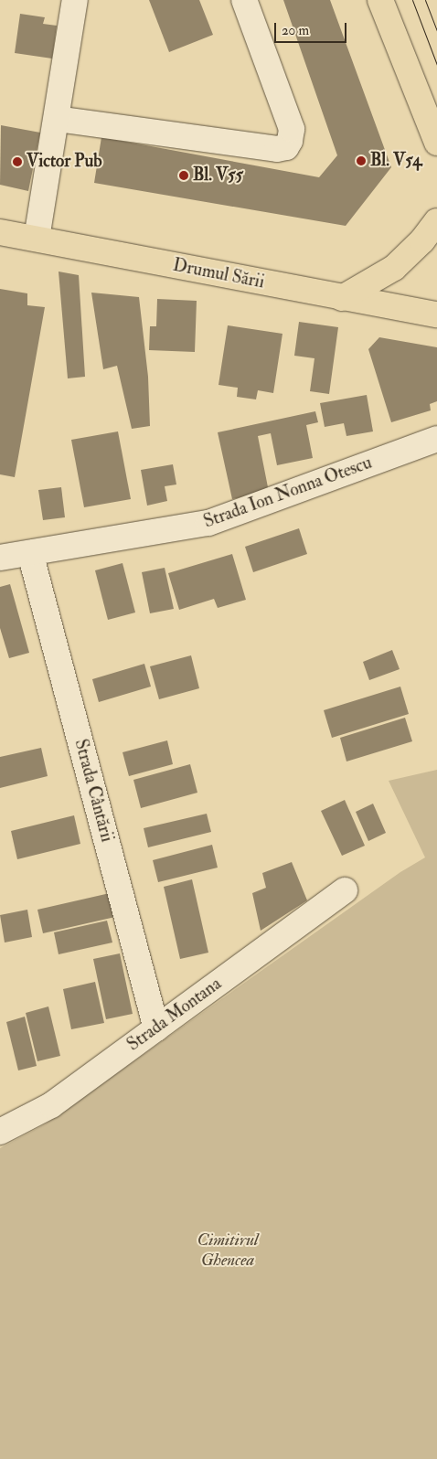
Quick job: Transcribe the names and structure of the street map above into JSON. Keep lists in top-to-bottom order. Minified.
{"streets":{"main road":["Drumul Sării"],"street":["Strada Ion Nonna Otescu","Strada Cântării","Strada Montana"]},"crossings":[["Strada Ion Nonna Otescu","Strada Cântării"],["Strada Cântării","Strada Montana"]],"parks":["Cimitirul Ghencea"],"places":["Bl. V54","Victor Pub","Bl. V55"],"scale_bar":"20 m"}
